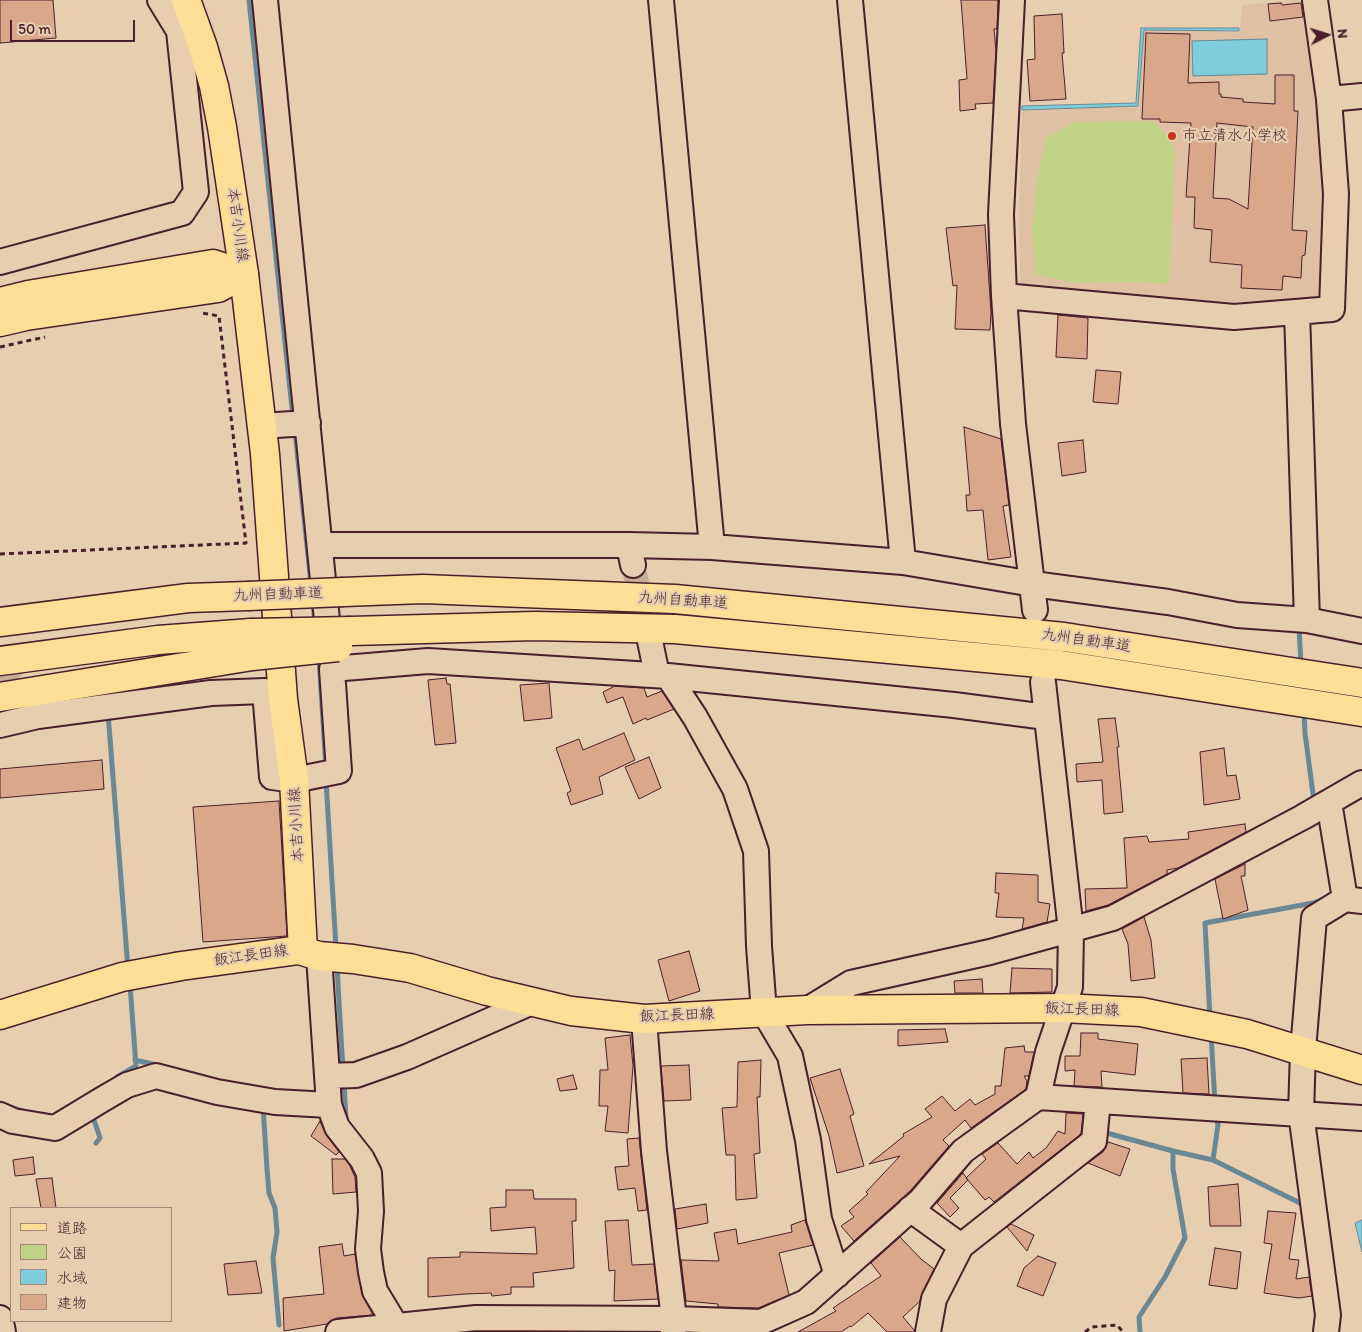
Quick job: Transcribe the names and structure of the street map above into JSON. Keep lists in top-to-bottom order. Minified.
{"streets":{"main road":["本吉小川線","九州自動車道","飯江長田線"]},"crossings":[["本吉小川線","飯江長田線"]],"places":["市立清水小学校"],"legend":["道路","公園","水域","建物"],"scale_bar":"50 m","north":"right"}
